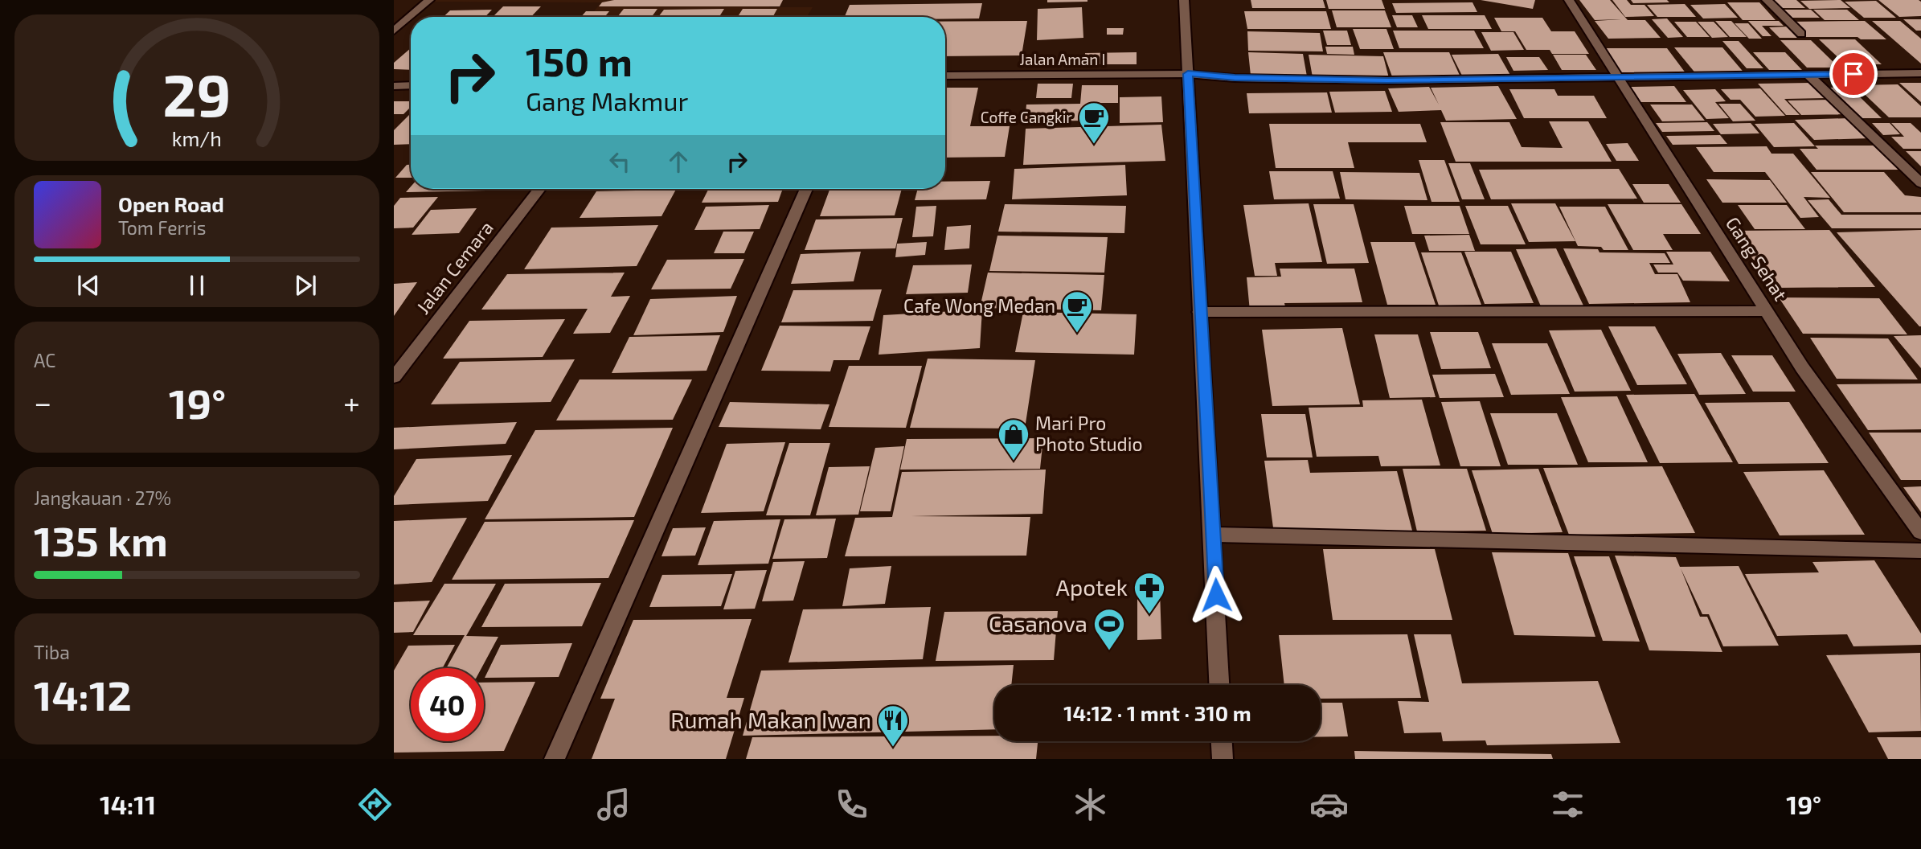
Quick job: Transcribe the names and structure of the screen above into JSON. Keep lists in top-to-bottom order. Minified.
{"streets":{"street":["Jalan Aman I","Gang Sehat","Jalan Cemara"]},"crossings":[["Jalan Aman I","Gang Sehat"]],"places":{"cafe":["Coffe Cangkir","Cafe Wong Medan"],"shop":["Mari Pro Photo Studio"],"pharmacy":["Apotek"],"sports":["Casanova"],"restaurant":["Rumah Makan Iwan"]},"page":{"turn":["150 m","Gang Makmur"],"song":["Open Road","Tom Ferris"],"tile":["AC",["Jangkauan · 27%","135 km"],["Tiba","14:12"]],"heat":["−","19°","+"],"limit":"40","trip":"14:12 · 1 mnt · 310 m","tabs":["14:11","19°"],"gauge":["29","km/h"]}}
